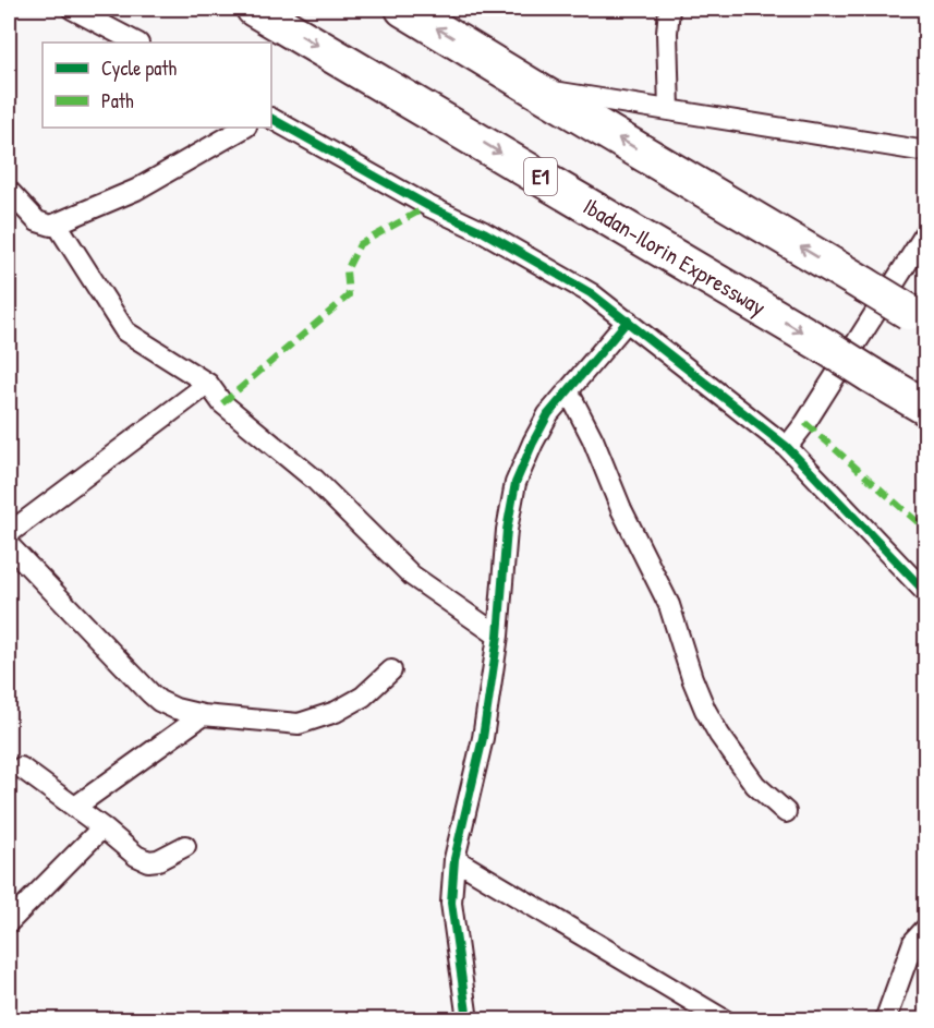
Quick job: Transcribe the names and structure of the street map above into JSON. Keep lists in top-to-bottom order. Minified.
{"streets":{"highway":["E1","Ibadan-Ilorin Expressway"]},"legend":["Cycle path","Path"]}
